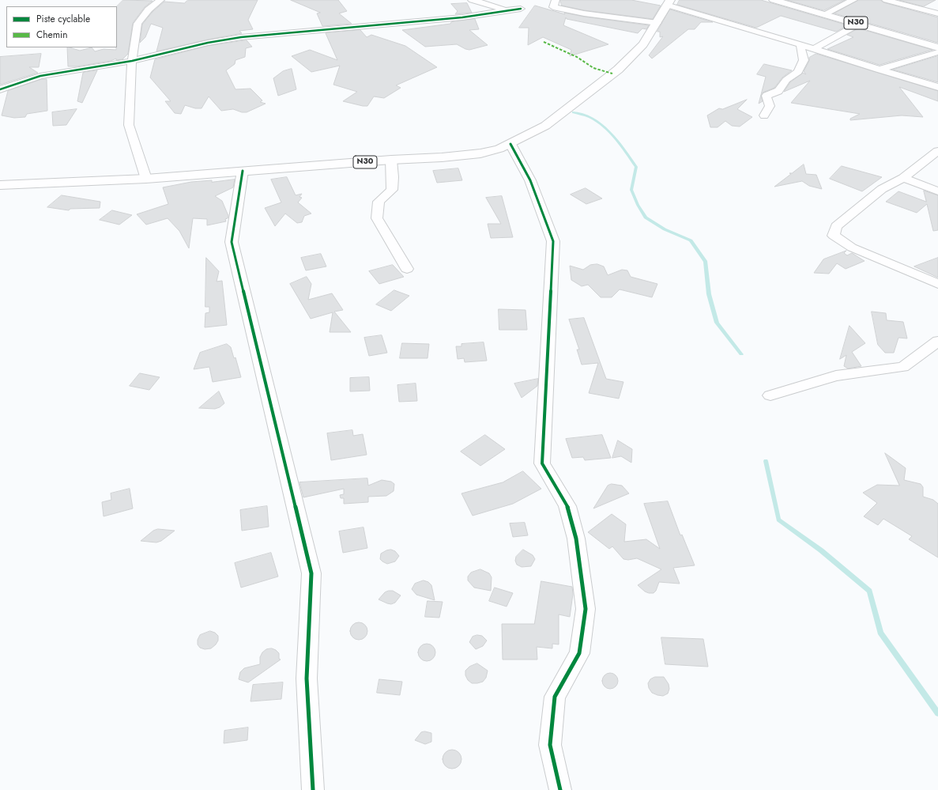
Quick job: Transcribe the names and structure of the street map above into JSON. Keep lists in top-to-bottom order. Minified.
{"streets":{"main road":["N30"]},"legend":["Piste cyclable","Chemin"]}
